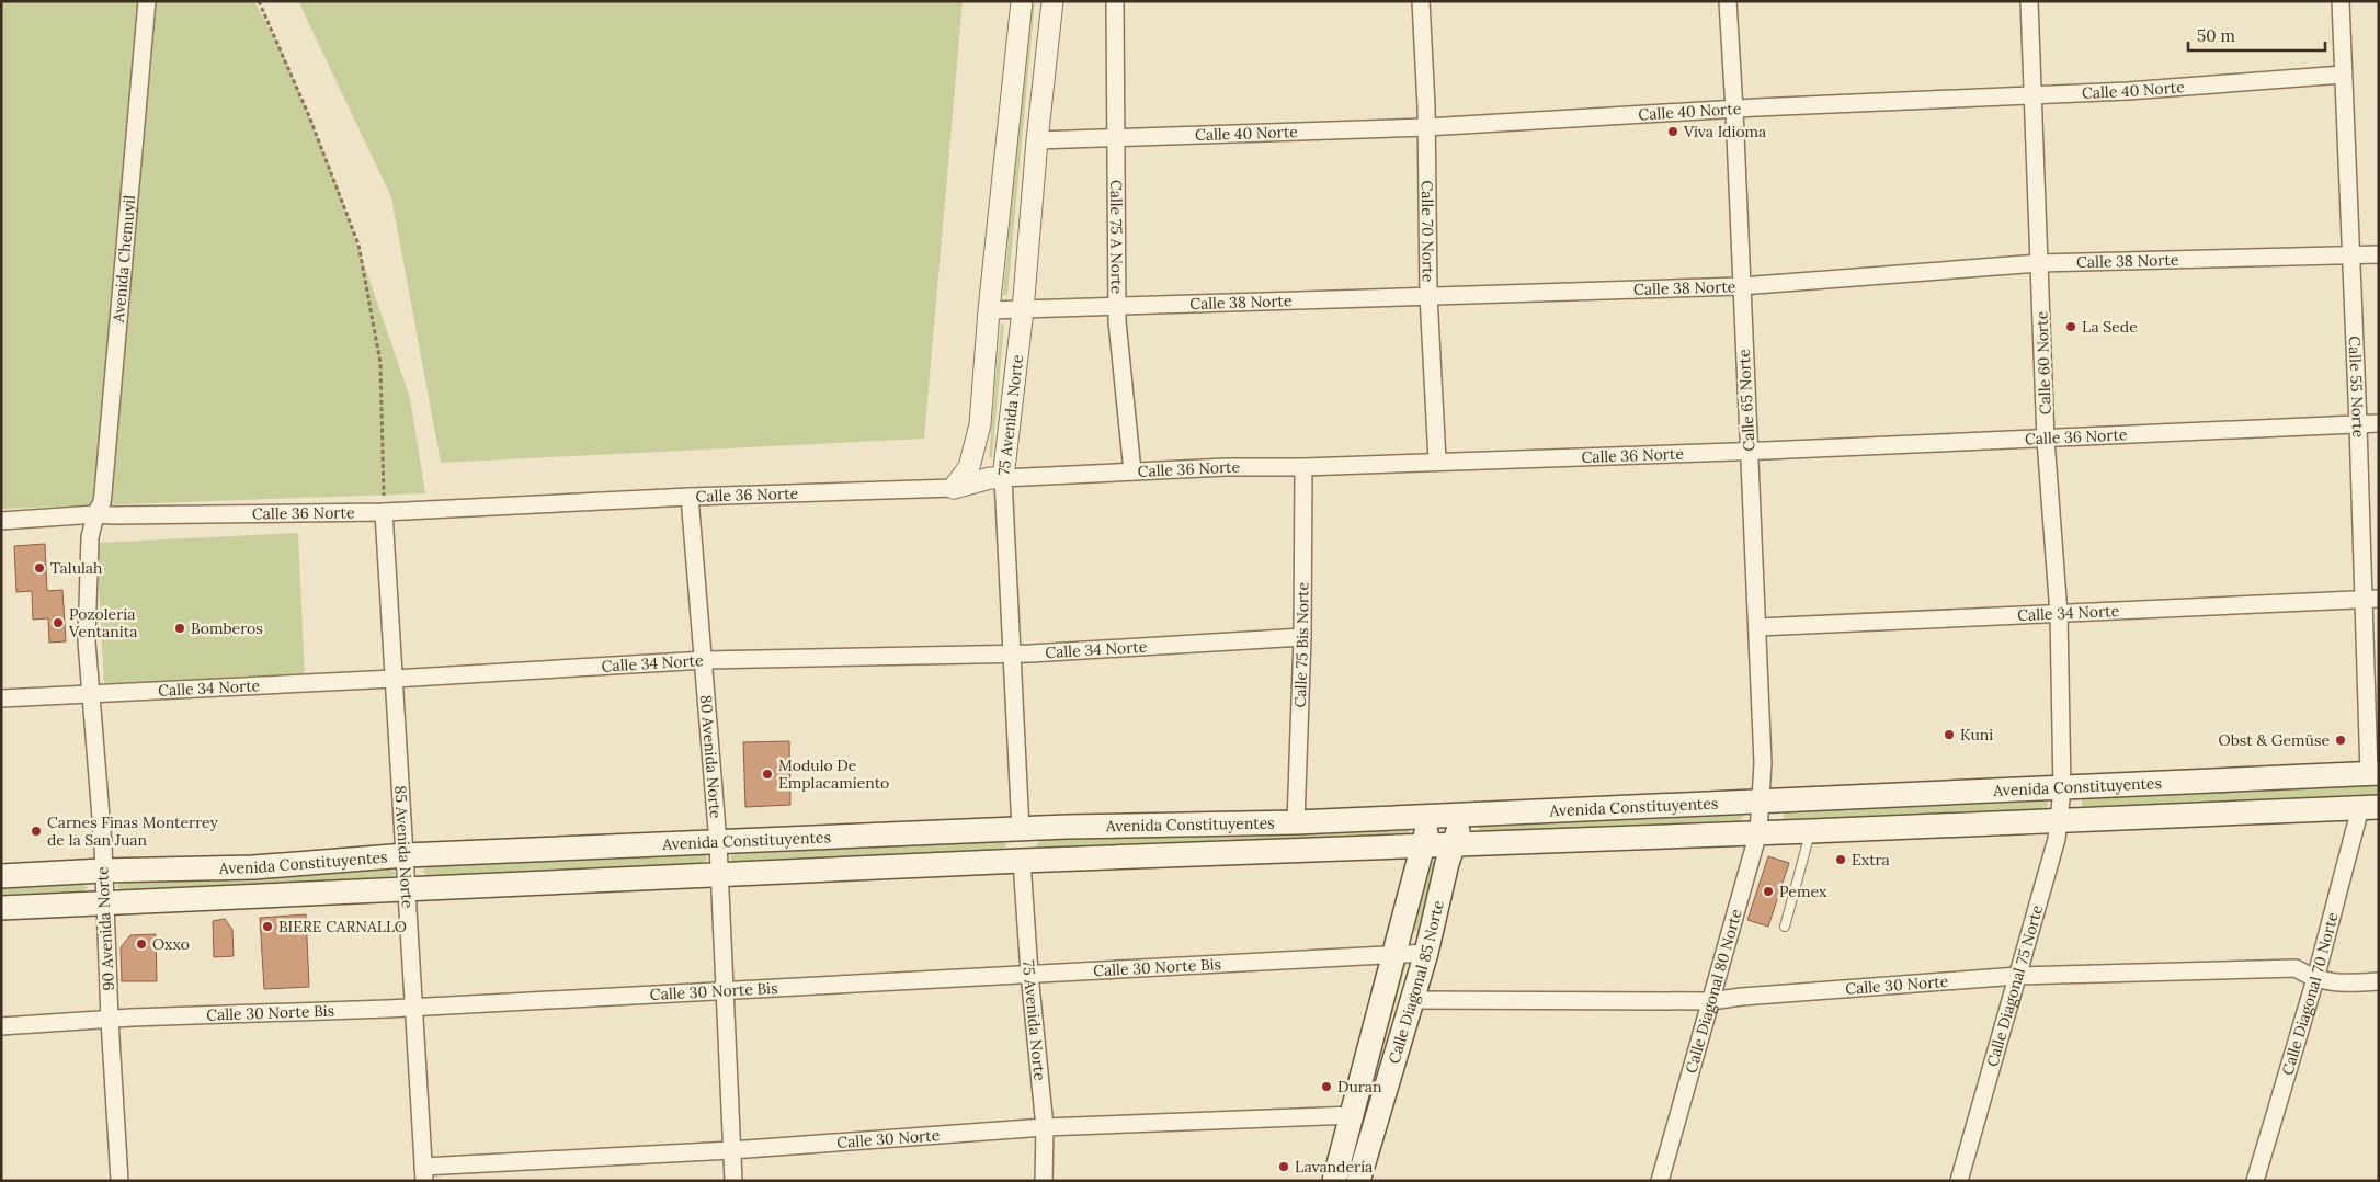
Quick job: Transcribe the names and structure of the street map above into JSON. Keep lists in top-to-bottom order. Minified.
{"streets":{"main road":["Avenida Constituyentes","Calle Diagonal 85 Norte"],"street":["Calle 40 Norte","Calle 70 Norte","Calle 75 A Norte","Avenida Chemuyil","Calle 38 Norte","Calle 60 Norte","Calle 55 Norte","Calle 65 Norte","75 Avenida Norte","Calle 36 Norte","Calle 34 Norte","Calle 75 Bis Norte","80 Avenida Norte","85 Avenida Norte","90 Avenida Norte","Calle 30 Norte Bis","Calle 30 Norte","Calle Diagonal 75 Norte","Calle Diagonal 80 Norte","Calle Diagonal 70 Norte"]},"crossings":[["Calle 40 Norte","Calle 70 Norte"],["Calle 40 Norte","Calle 75 A Norte"],["Calle 40 Norte","Calle 60 Norte"],["Calle 40 Norte","Calle 55 Norte"],["Calle 40 Norte","Calle 65 Norte"],["Calle 40 Norte","75 Avenida Norte"],["Calle 70 Norte","Calle 38 Norte"],["Calle 70 Norte","Calle 36 Norte"],["Calle 75 A Norte","Calle 38 Norte"],["Calle 75 A Norte","Calle 36 Norte"],["Avenida Chemuyil","Calle 36 Norte"],["Avenida Chemuyil","90 Avenida Norte"],["Calle 38 Norte","Calle 60 Norte"],["Calle 38 Norte","Calle 55 Norte"],["Calle 38 Norte","Calle 65 Norte"],["Calle 38 Norte","75 Avenida Norte"],["Calle 60 Norte","Calle 36 Norte"],["Calle 60 Norte","Calle 34 Norte"],["Calle 60 Norte","Avenida Constituyentes"],["Calle 60 Norte","Calle Diagonal 75 Norte"],["Calle 55 Norte","Calle 36 Norte"],["Calle 55 Norte","Calle 34 Norte"],["Calle 55 Norte","Avenida Constituyentes"],["Calle 65 Norte","Calle 36 Norte"],["Calle 65 Norte","Calle 34 Norte"],["Calle 65 Norte","Avenida Constituyentes"],["Calle 65 Norte","Calle Diagonal 80 Norte"],["75 Avenida Norte","Calle 36 Norte"],["75 Avenida Norte","Calle 34 Norte"],["75 Avenida Norte","Avenida Constituyentes"],["75 Avenida Norte","Calle 30 Norte Bis"],["75 Avenida Norte","Calle 30 Norte"],["Calle 36 Norte","Calle 75 Bis Norte"],["Calle 36 Norte","80 Avenida Norte"],["Calle 36 Norte","85 Avenida Norte"],["Calle 36 Norte","90 Avenida Norte"],["Calle 34 Norte","Calle 75 Bis Norte"],["Calle 34 Norte","80 Avenida Norte"],["Calle 34 Norte","85 Avenida Norte"],["Calle 34 Norte","90 Avenida Norte"],["Calle 75 Bis Norte","Avenida Constituyentes"],["80 Avenida Norte","Avenida Constituyentes"],["80 Avenida Norte","Calle 30 Norte Bis"],["80 Avenida Norte","Calle 30 Norte"],["Avenida Constituyentes","85 Avenida Norte"],["Avenida Constituyentes","90 Avenida Norte"],["Avenida Constituyentes","Calle Diagonal 85 Norte"],["Avenida Constituyentes","Calle Diagonal 75 Norte"],["Avenida Constituyentes","Calle Diagonal 80 Norte"],["Avenida Constituyentes","Calle Diagonal 70 Norte"],["85 Avenida Norte","Calle 30 Norte Bis"],["85 Avenida Norte","Calle 30 Norte"],["90 Avenida Norte","Calle 30 Norte Bis"],["Calle 30 Norte Bis","Calle Diagonal 85 Norte"],["Calle Diagonal 85 Norte","Calle 30 Norte"],["Calle 30 Norte","Calle Diagonal 75 Norte"],["Calle 30 Norte","Calle Diagonal 80 Norte"],["Calle 30 Norte","Calle Diagonal 70 Norte"]],"places":["Viva Idioma","La Sede","Talulah","Pozolería Ventanita","Bomberos","Kuni","Obst & Gemüse","Modulo De Emplacamiento","Carnes Finas Monterrey de la San Juan","Extra","Pemex","BIERE CARNALLO","Oxxo","Duran","Lavandería"],"scale_bar":"50 m"}
